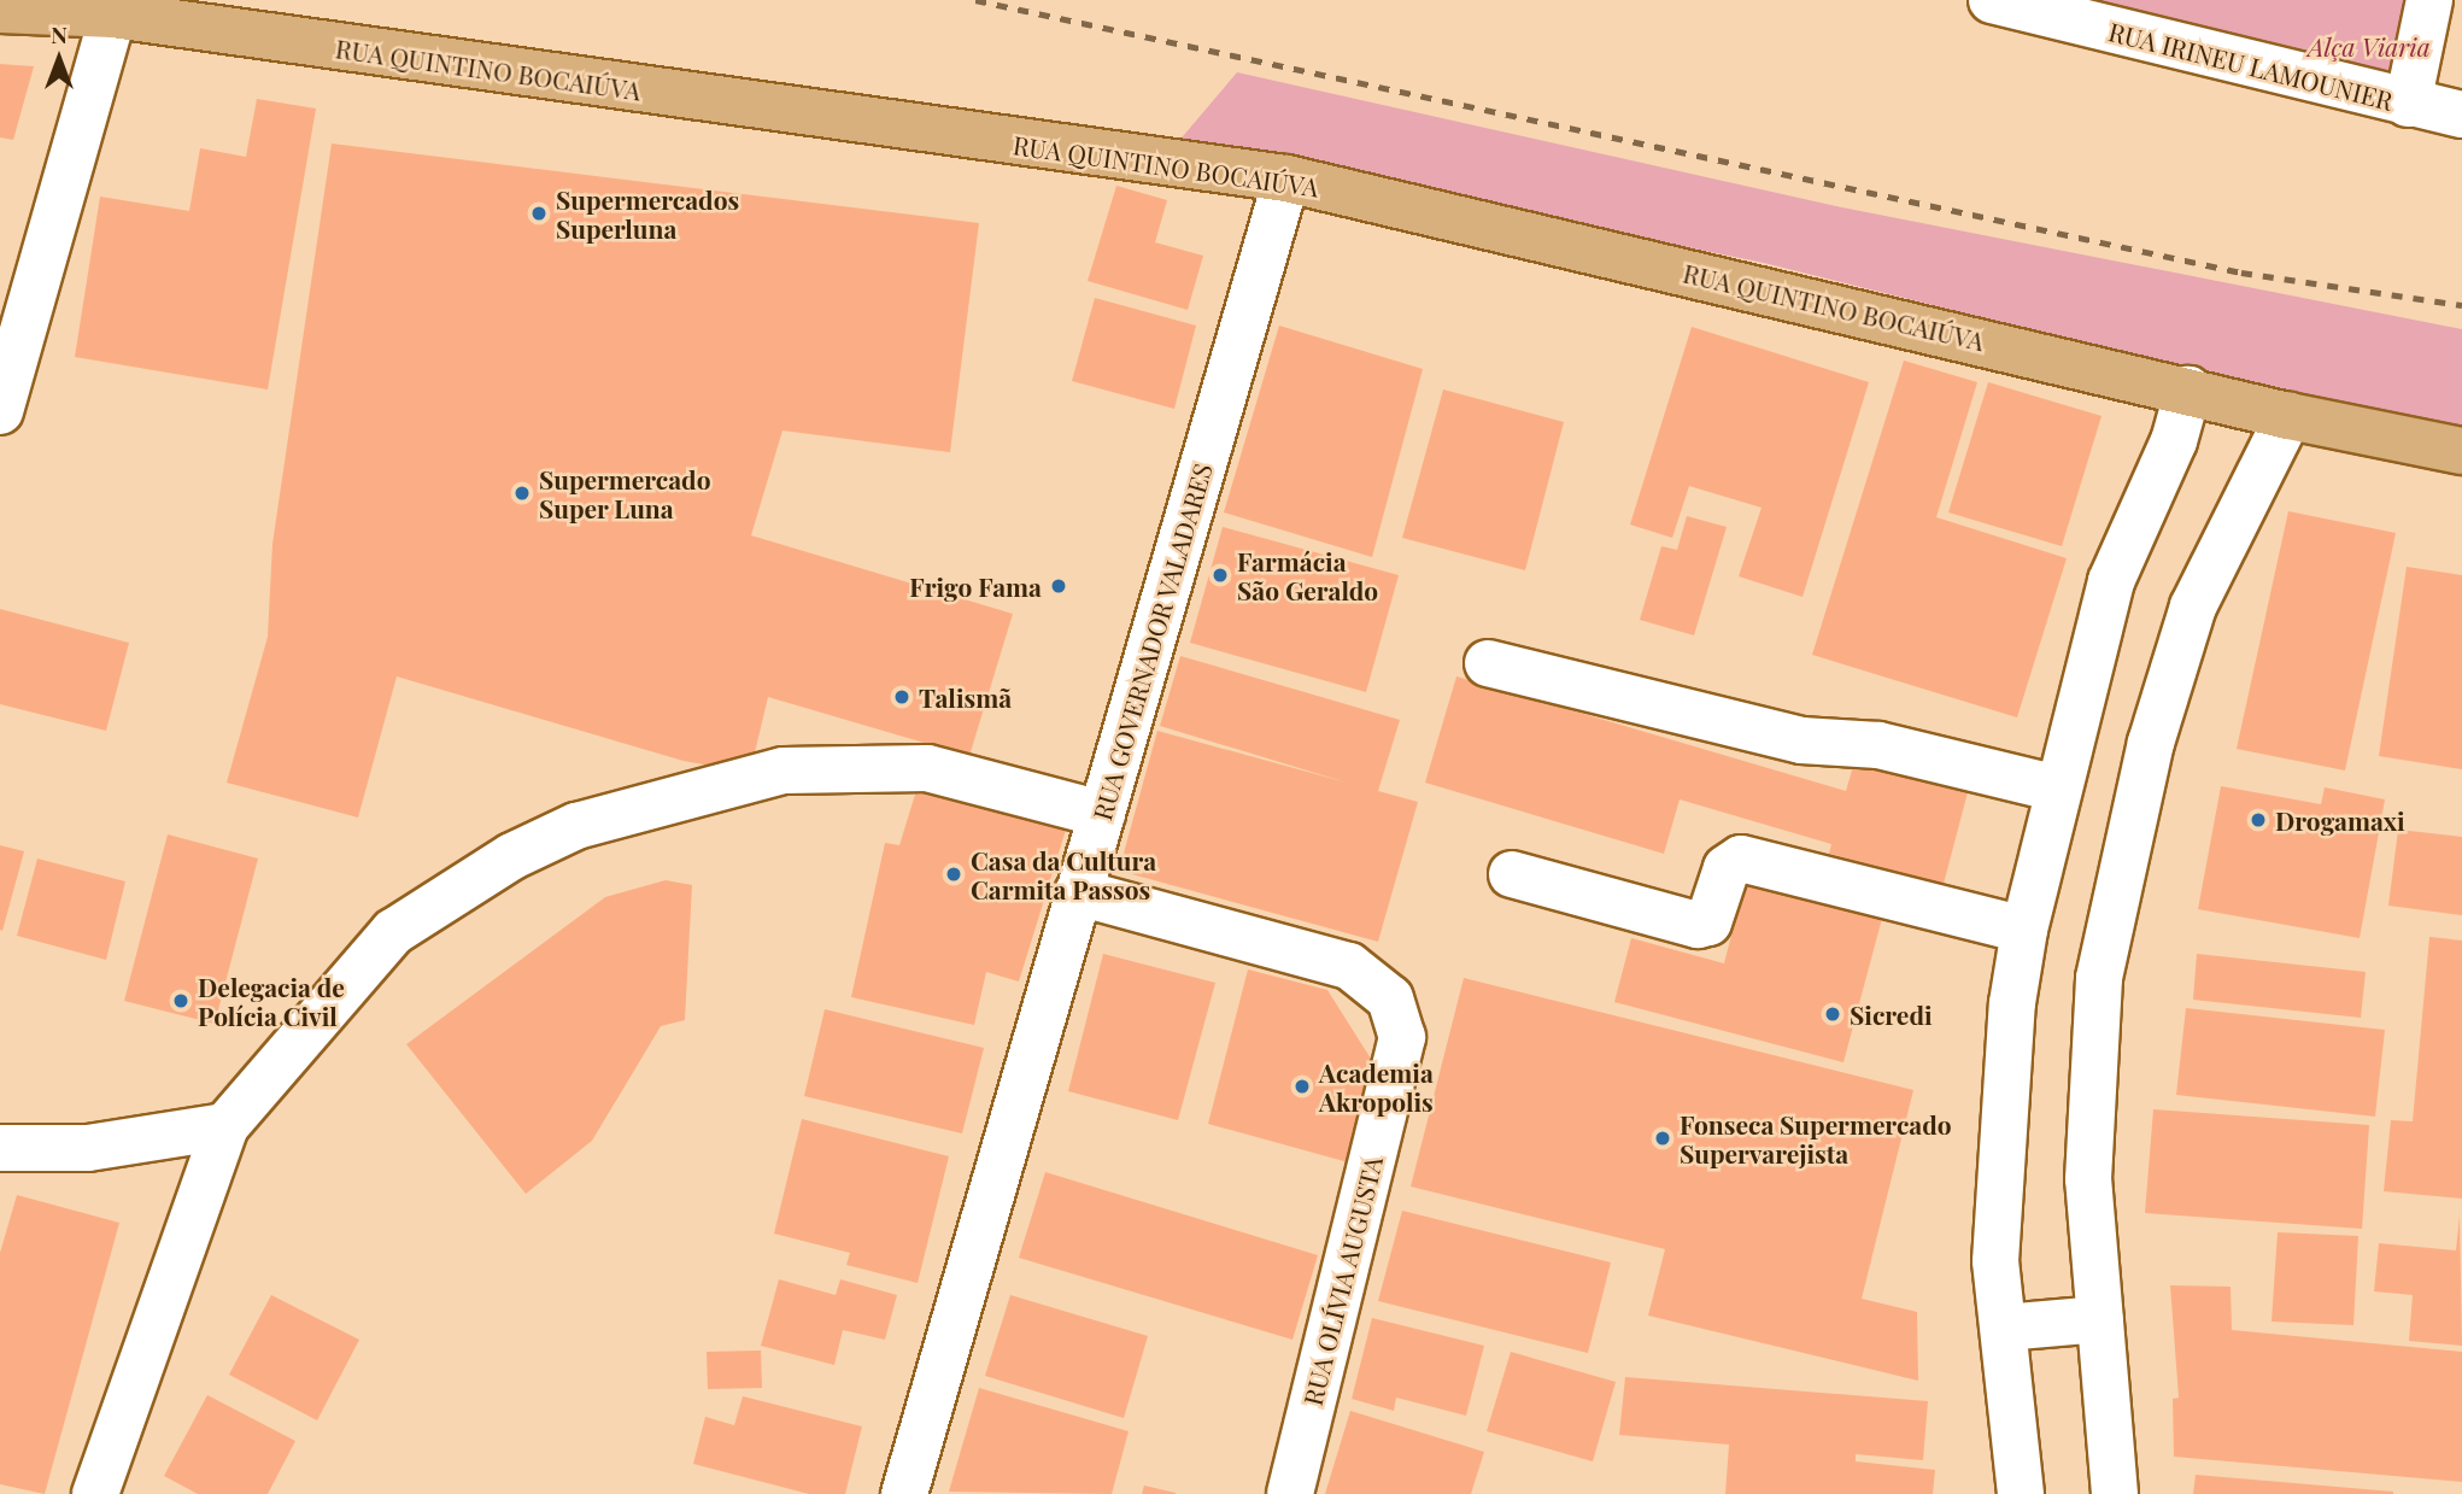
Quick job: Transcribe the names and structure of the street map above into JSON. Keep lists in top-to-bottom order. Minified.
{"streets":{"main road":["RUA QUINTINO BOCAIÚVA"],"street":["RUA IRINEU LAMOUNIER","RUA GOVERNADOR VALADARES","RUA OLÍVIA AUGUSTA"]},"crossings":[["RUA QUINTINO BOCAIÚVA","RUA GOVERNADOR VALADARES"],["RUA GOVERNADOR VALADARES","RUA OLÍVIA AUGUSTA"]],"parks":["Alça Viaria"],"places":["Supermercados Superluna","Supermercado Super Luna","Farmácia São Geraldo","Frigo Fama","Talismã","Drogamaxi","Casa da Cultura Carmita Passos","Delegacia de Polícia Civil","Sicredi","Academia Akropolis","Fonseca Supermercado Supervarejista"],"north":"top"}
